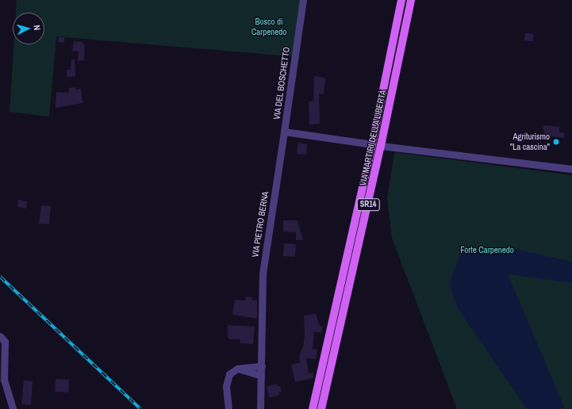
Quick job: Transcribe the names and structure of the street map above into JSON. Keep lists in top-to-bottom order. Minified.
{"streets":{"main road":["VIA MARTIRI DELLA LIBERTÀ","SR14"],"street":["VIA DEL BOSCHETTO","VIA PIETRO BERNA"]},"crossings":[["VIA DEL BOSCHETTO","VIA PIETRO BERNA"]],"parks":["Bosco di Carpenedo","Forte Carpenedo"],"places":["Agriturismo \"La cascina\""],"north":"right"}
